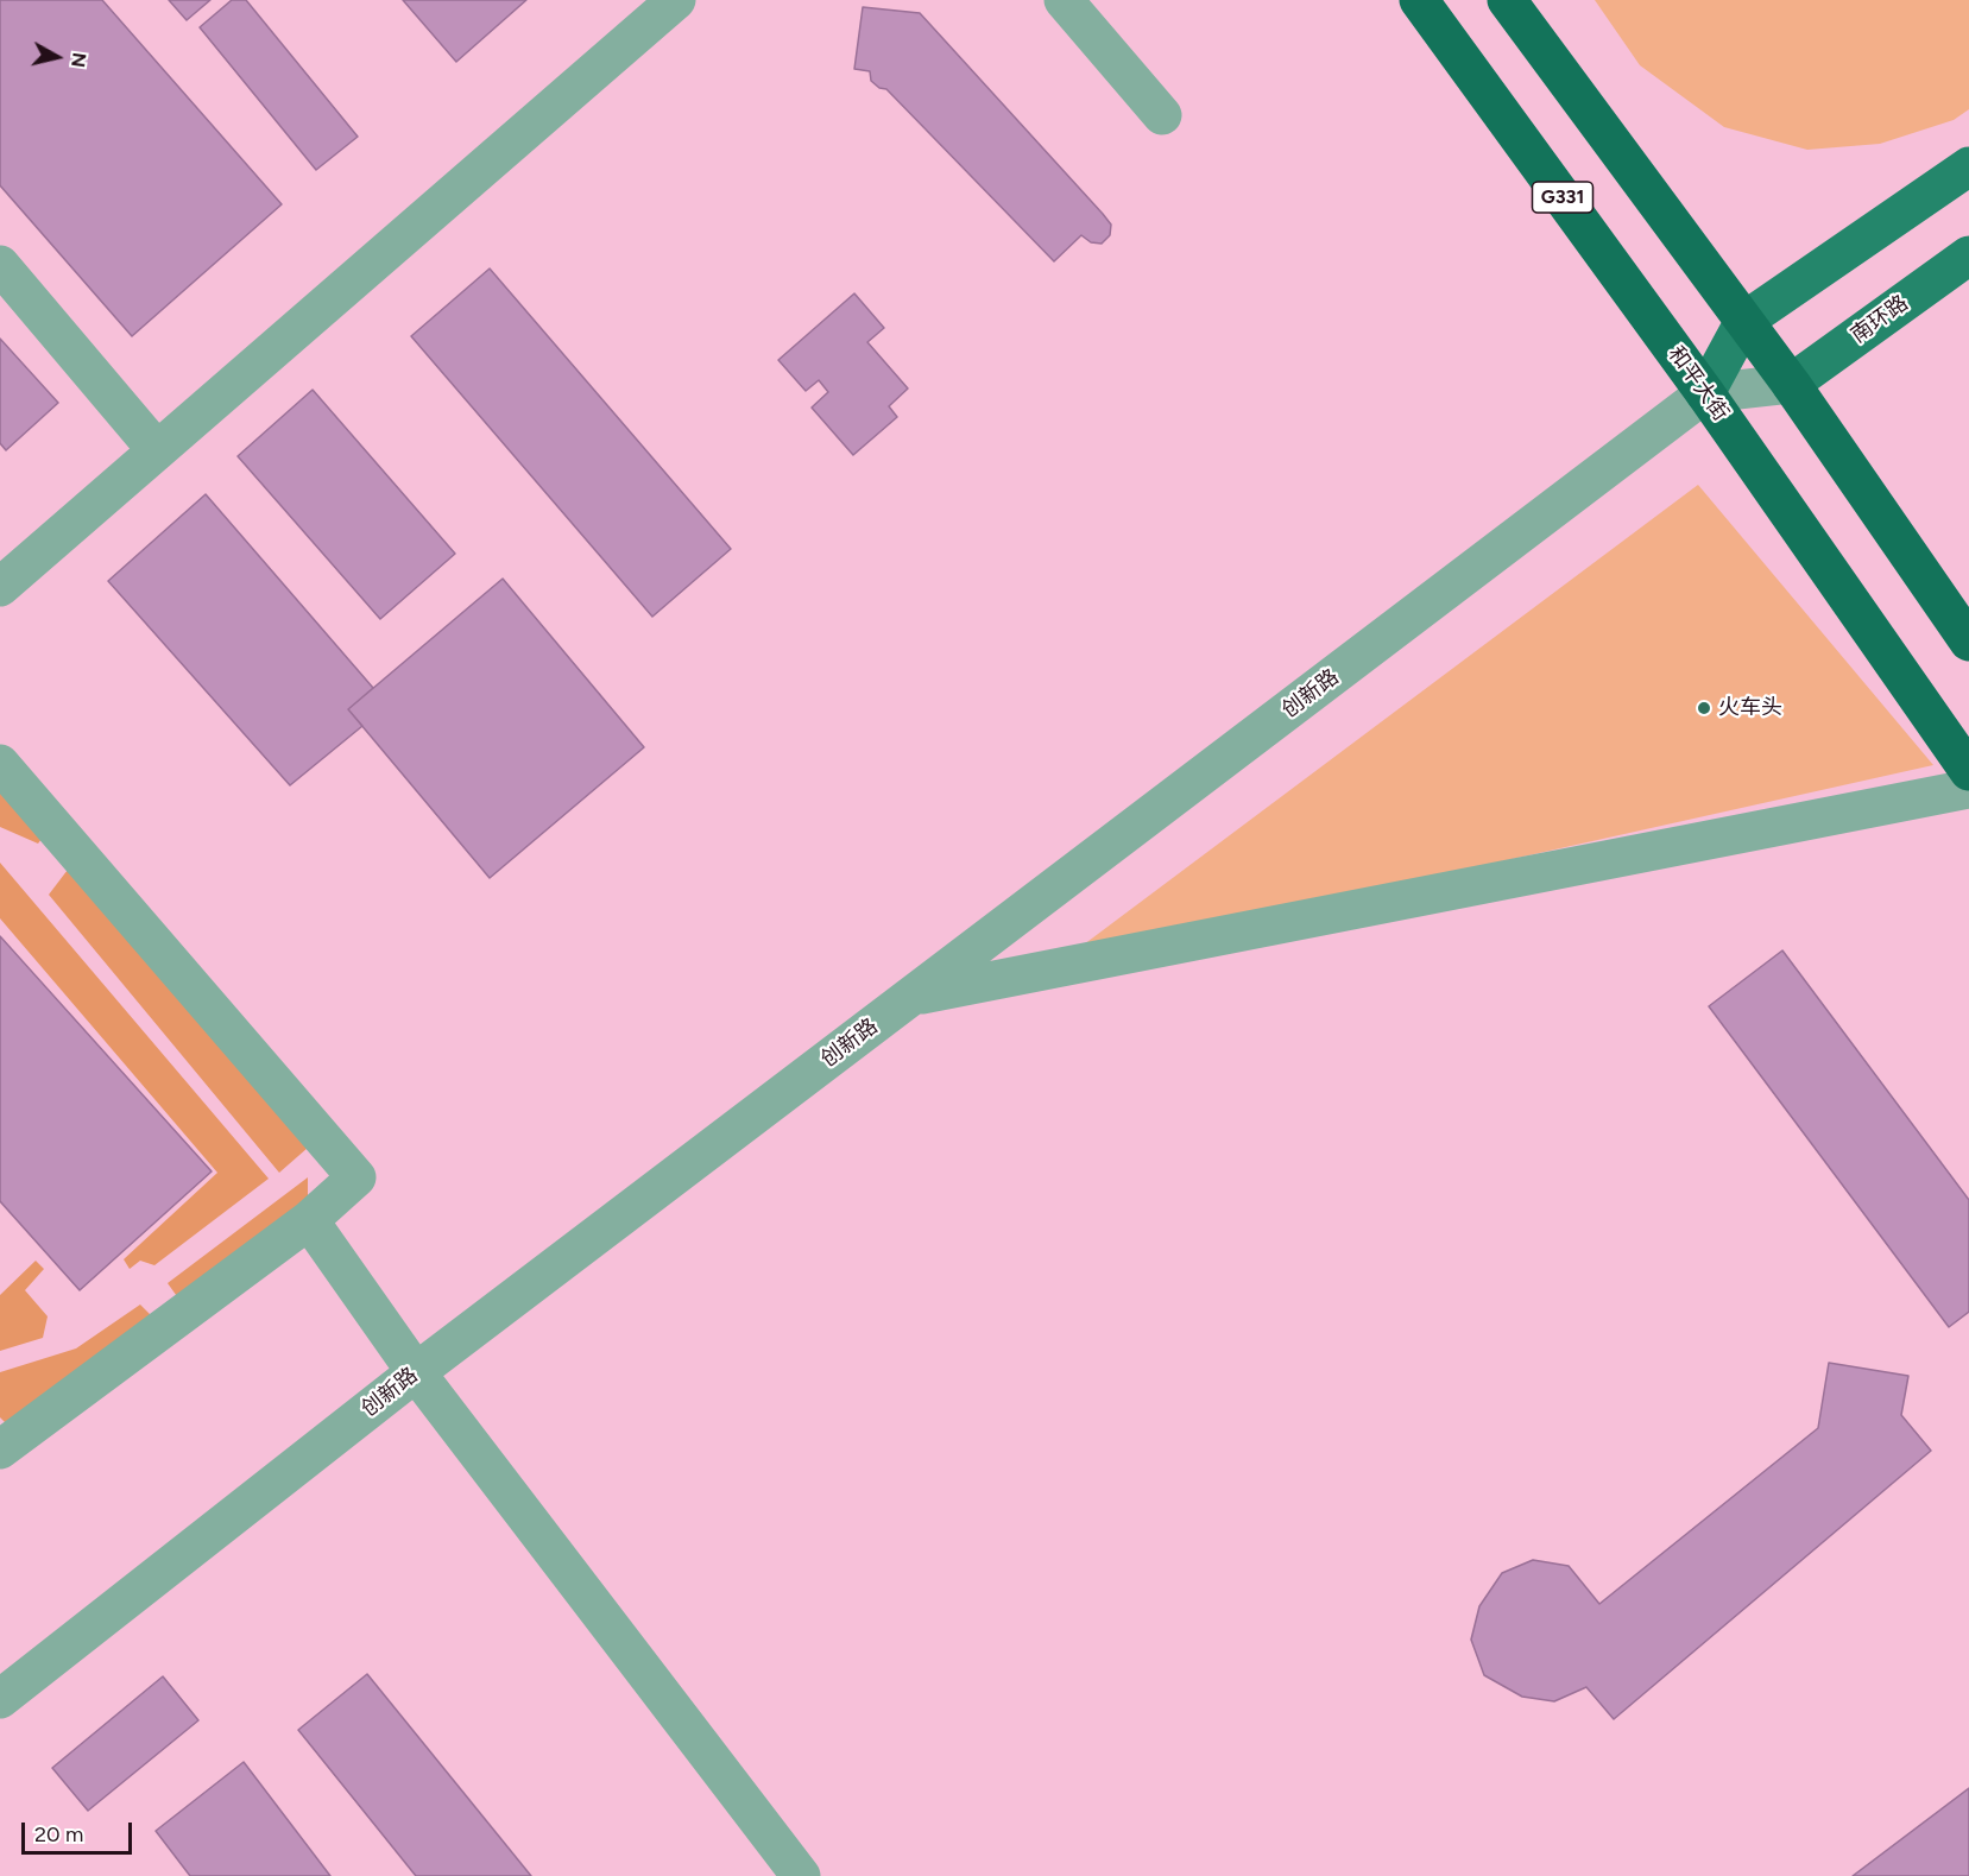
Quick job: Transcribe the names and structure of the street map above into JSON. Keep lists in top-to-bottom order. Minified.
{"streets":{"highway":["G331","和平大街"],"main road":["南环路"],"street":["创新路"]},"crossings":[["和平大街","创新路"]],"places":["火车头"],"scale_bar":"20 m","north":"right"}
